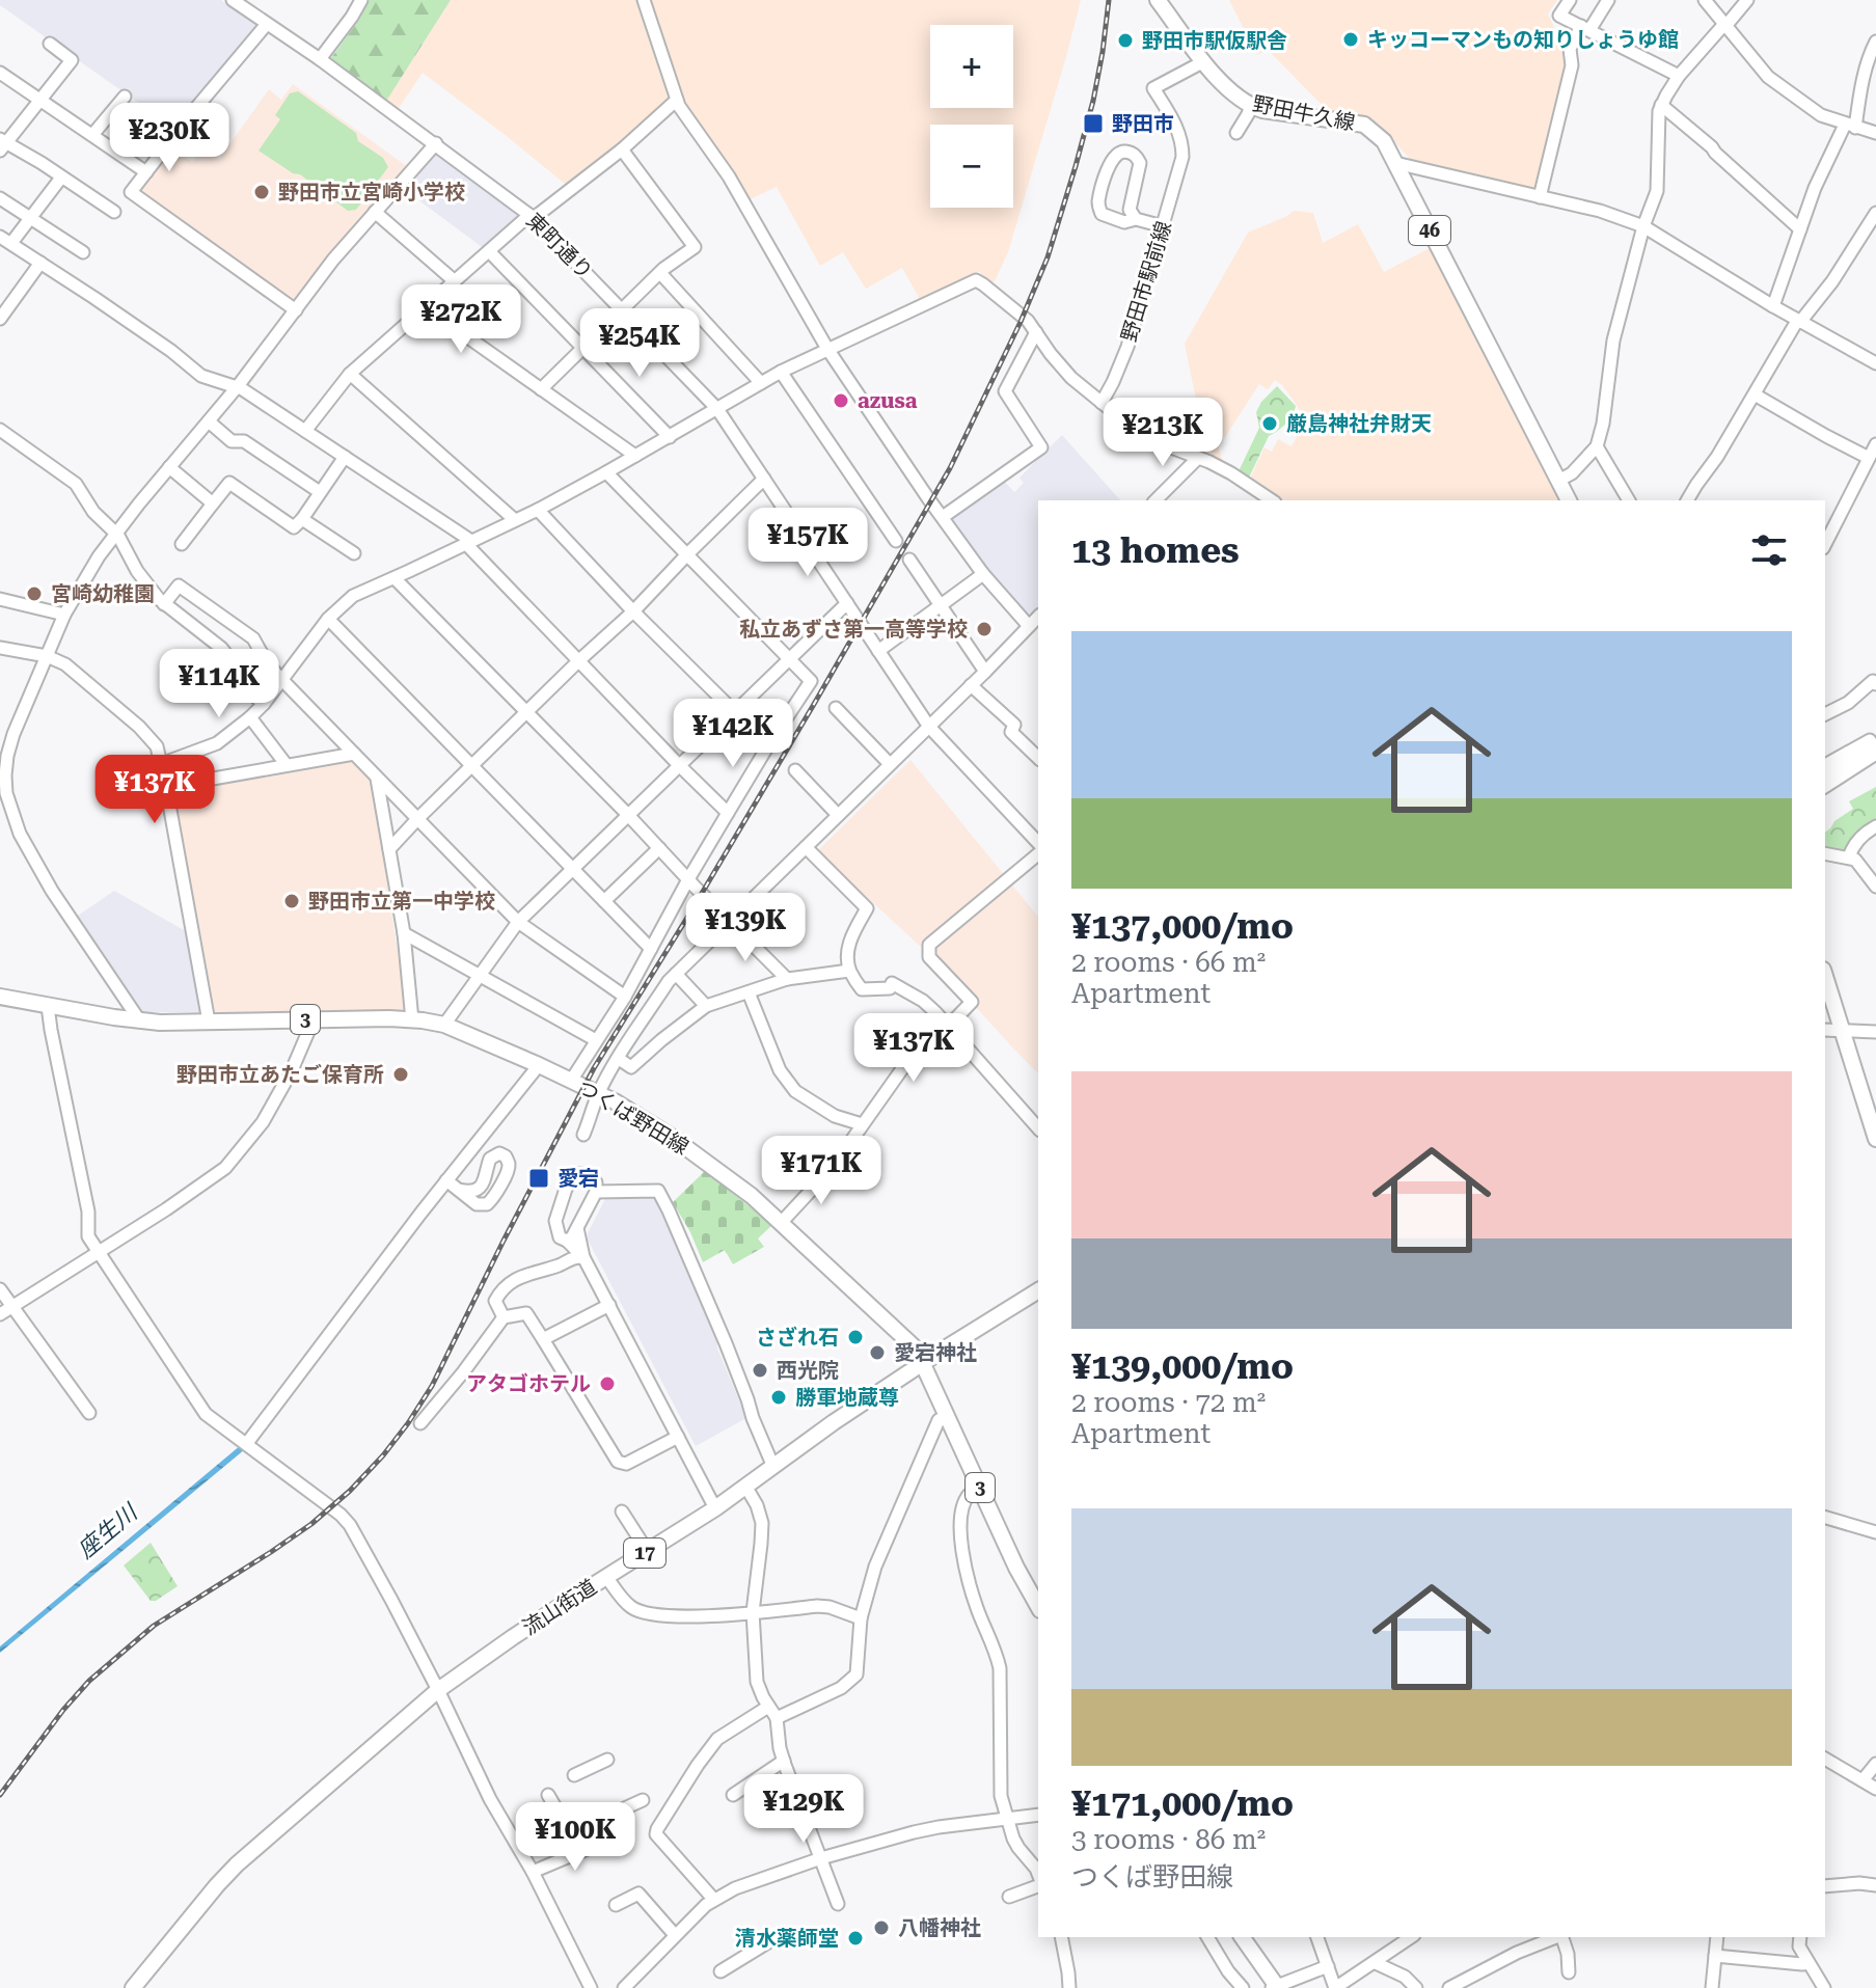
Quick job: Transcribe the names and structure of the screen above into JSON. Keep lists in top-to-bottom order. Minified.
{"streets":{"main road":["野田牛久線","46","3","つくば野田線","17","流山街道"],"street":["東町通り","野田市駅前線"]},"crossings":[["野田牛久線","野田市駅前線"],["つくば野田線","流山街道"]],"water":["座生川"],"places":{"other":["キッコーマンもの知りしょうゆ館","野田市駅仮駅舎","野田市立宮崎小学校","azusa","厳島神社弁財天","宮崎幼稚園","私立あずさ第一高等学校","野田市立第一中学校","野田市立あたご保育所","さざれ石","愛宕神社","西光院","アタゴホテル","勝軍地蔵尊","八幡神社","清水薬師堂"],"transit":["野田市","愛宕"]},"page":{"map_buttons":["+","−"],"price":["¥230K","¥272K","¥254K","¥213K","¥157K","¥114K","¥142K","¥137K","¥139K","¥137K","¥171K","¥129K","¥100K"],"heading":"13 homes","list":[{"name":"¥137,000/mo","note":"2 rooms · 66 m² · Apartment"},{"name":"¥139,000/mo","note":"2 rooms · 72 m² · Apartment"},{"name":"¥171,000/mo","note":"3 rooms · 86 m² · つくば野田線"}]}}
